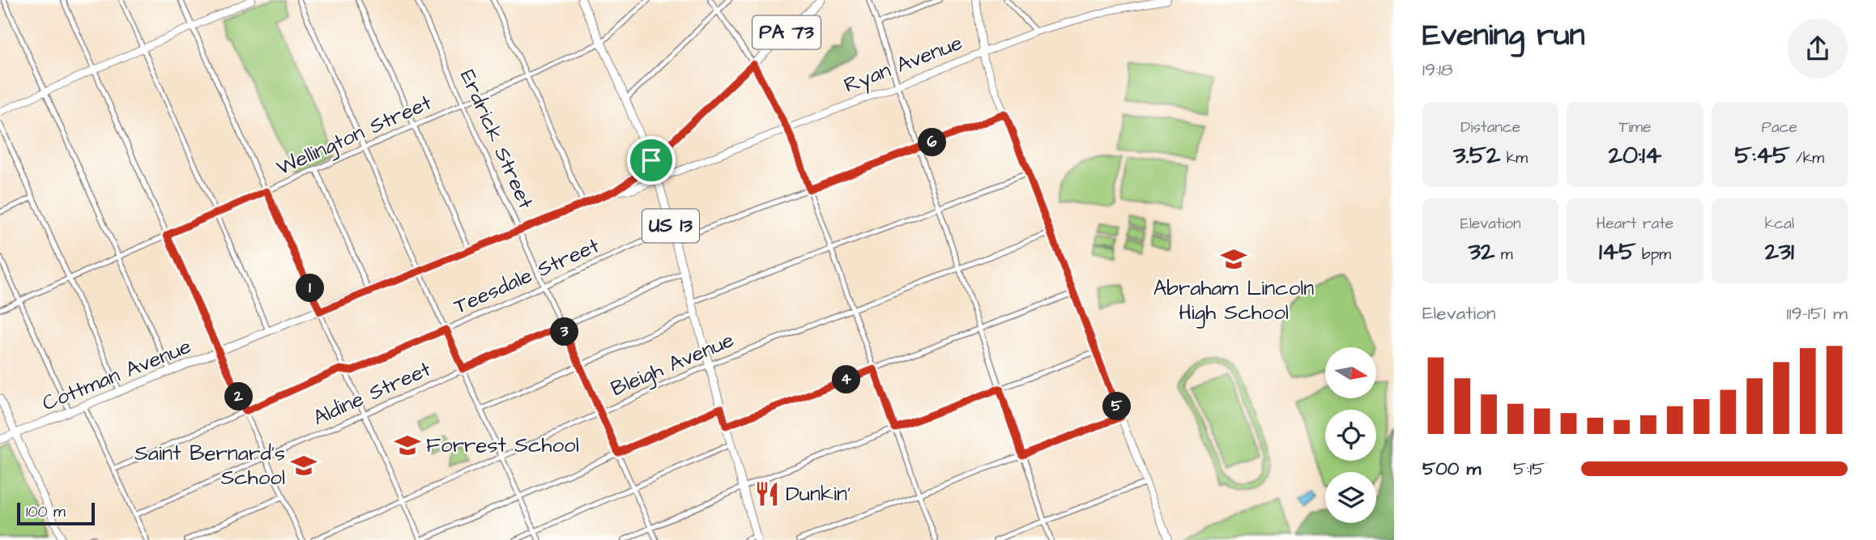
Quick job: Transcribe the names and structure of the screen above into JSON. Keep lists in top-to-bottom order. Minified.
{"streets":{"main road":["PA 73","US 13","Cottman Avenue"],"street":["Ryan Avenue","Wellington Street","Erdrick Street","Teesdale Street","Bleigh Avenue","Aldine Street"]},"crossings":[["Ryan Avenue","US 13"],["Wellington Street","Erdrick Street"],["Wellington Street","US 13"],["Erdrick Street","Teesdale Street"],["Erdrick Street","Bleigh Avenue"],["Erdrick Street","Cottman Avenue"],["Erdrick Street","Aldine Street"],["US 13","Teesdale Street"],["US 13","Bleigh Avenue"],["US 13","Cottman Avenue"],["US 13","Aldine Street"]],"places":{"school or university":["Abraham Lincoln High School","Forrest School","Saint Bernard's School"],"restaurant":["Dunkin'"]},"scale_bar":"100 m","north":"right","page":{"heading":["Evening run","19:18"],"stats":[["Distance","3.52 km"],["Time","20:14"],["Pace","5:45 /km"],["Elevation","32 m"],["Heart rate","145 bpm"],["kcal","231"]],"pins":["6","1","3","4","2","5"],"chart":["Elevation","119–151 m"],"list":[{"name":"500 m","note":"5:15"}],"scale":"100 m"}}
